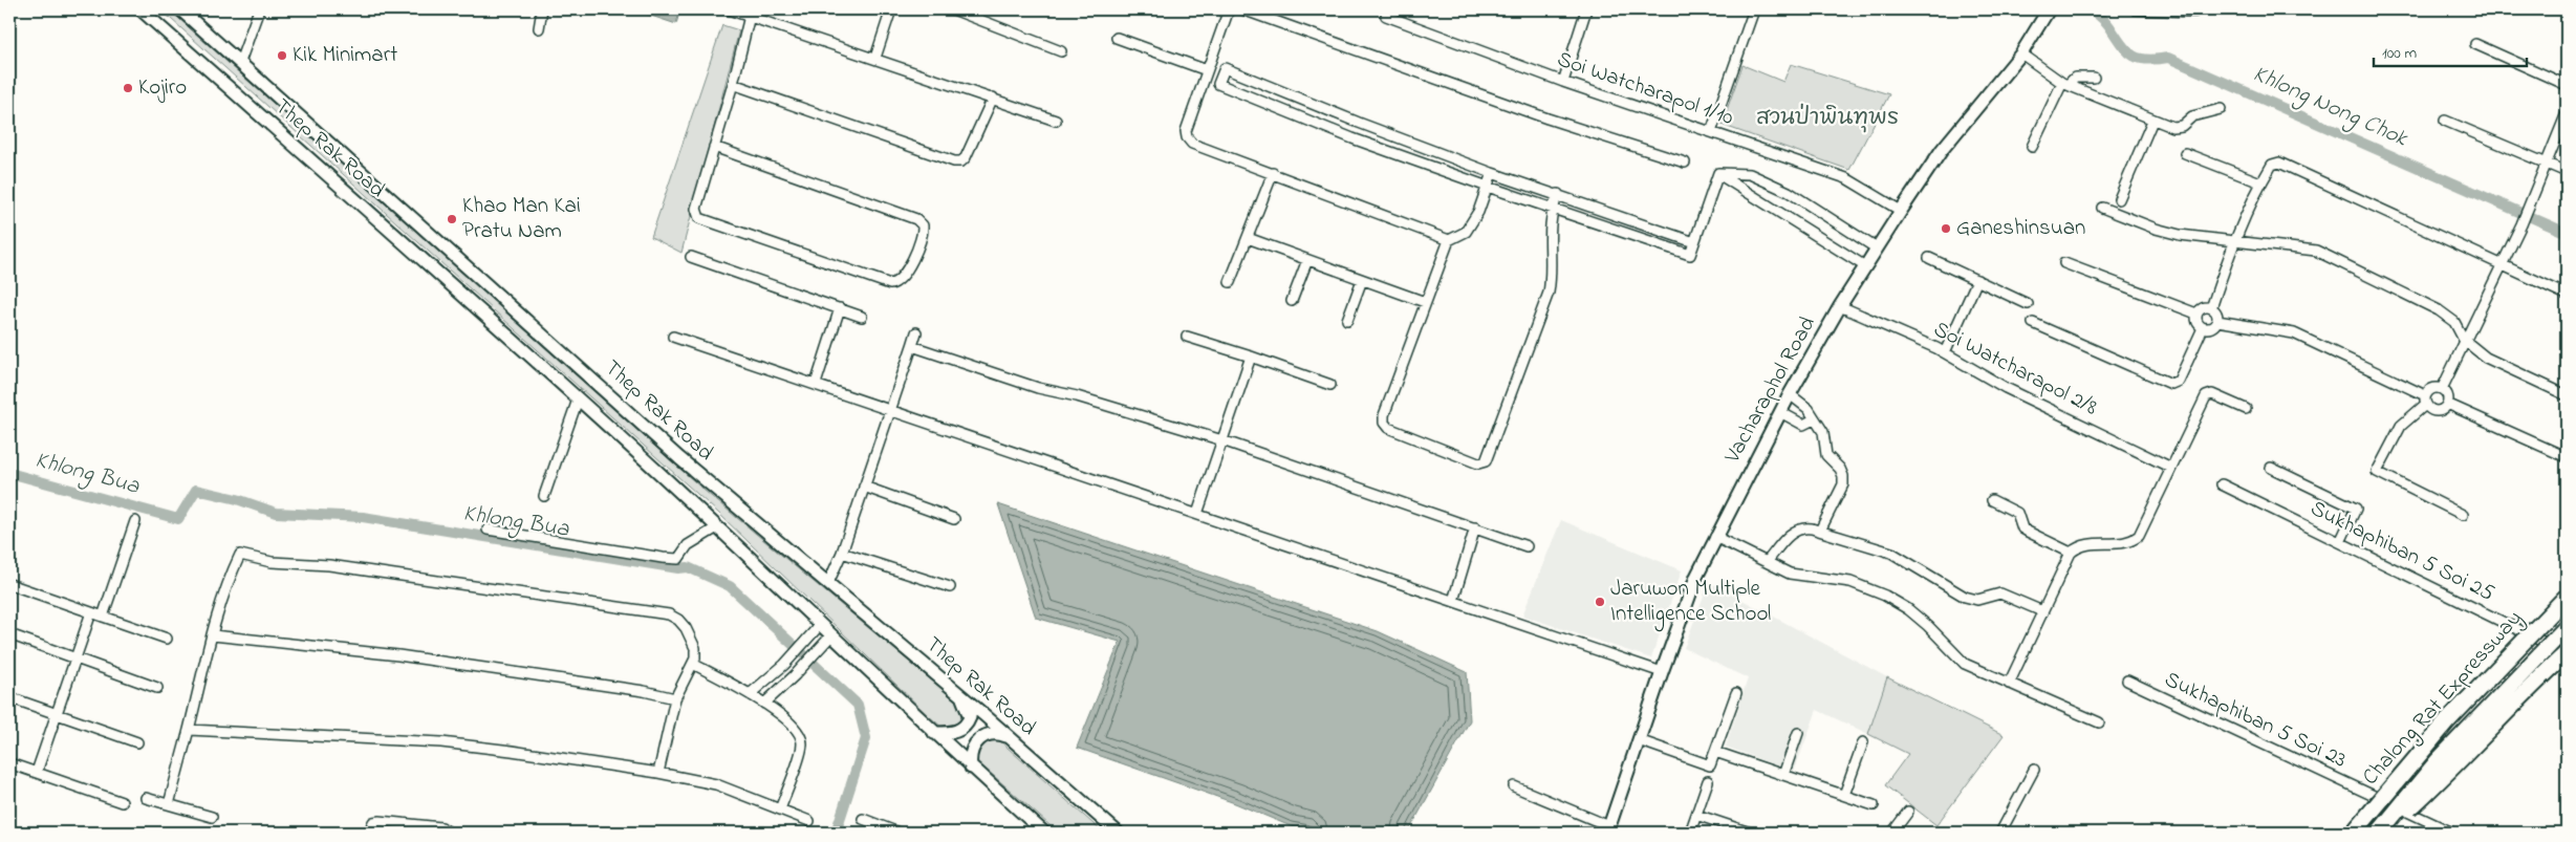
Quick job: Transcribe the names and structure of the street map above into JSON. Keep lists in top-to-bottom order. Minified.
{"streets":{"highway":["Chalong Rat Expressway"],"main road":["Thep Rak Road","Vacharaphol Road"],"street":["Soi Watcharapol 1/10","Soi Watcharapol 2/8","Sukhaphiban 5 Soi 25","Sukhaphiban 5 Soi 23"]},"crossings":[["Soi Watcharapol 1/10","Vacharaphol Road"],["Soi Watcharapol 2/8","Vacharaphol Road"]],"water":["Khlong Nong Chok","Khlong Bua"],"parks":["สวนป่าพินทุพร"],"places":["Kik Minimart","Kojiro","Khao Man Kai Pratu Nam","Ganeshinsuan","Jaruwon Multiple Intelligence School"],"scale_bar":"100 m"}
